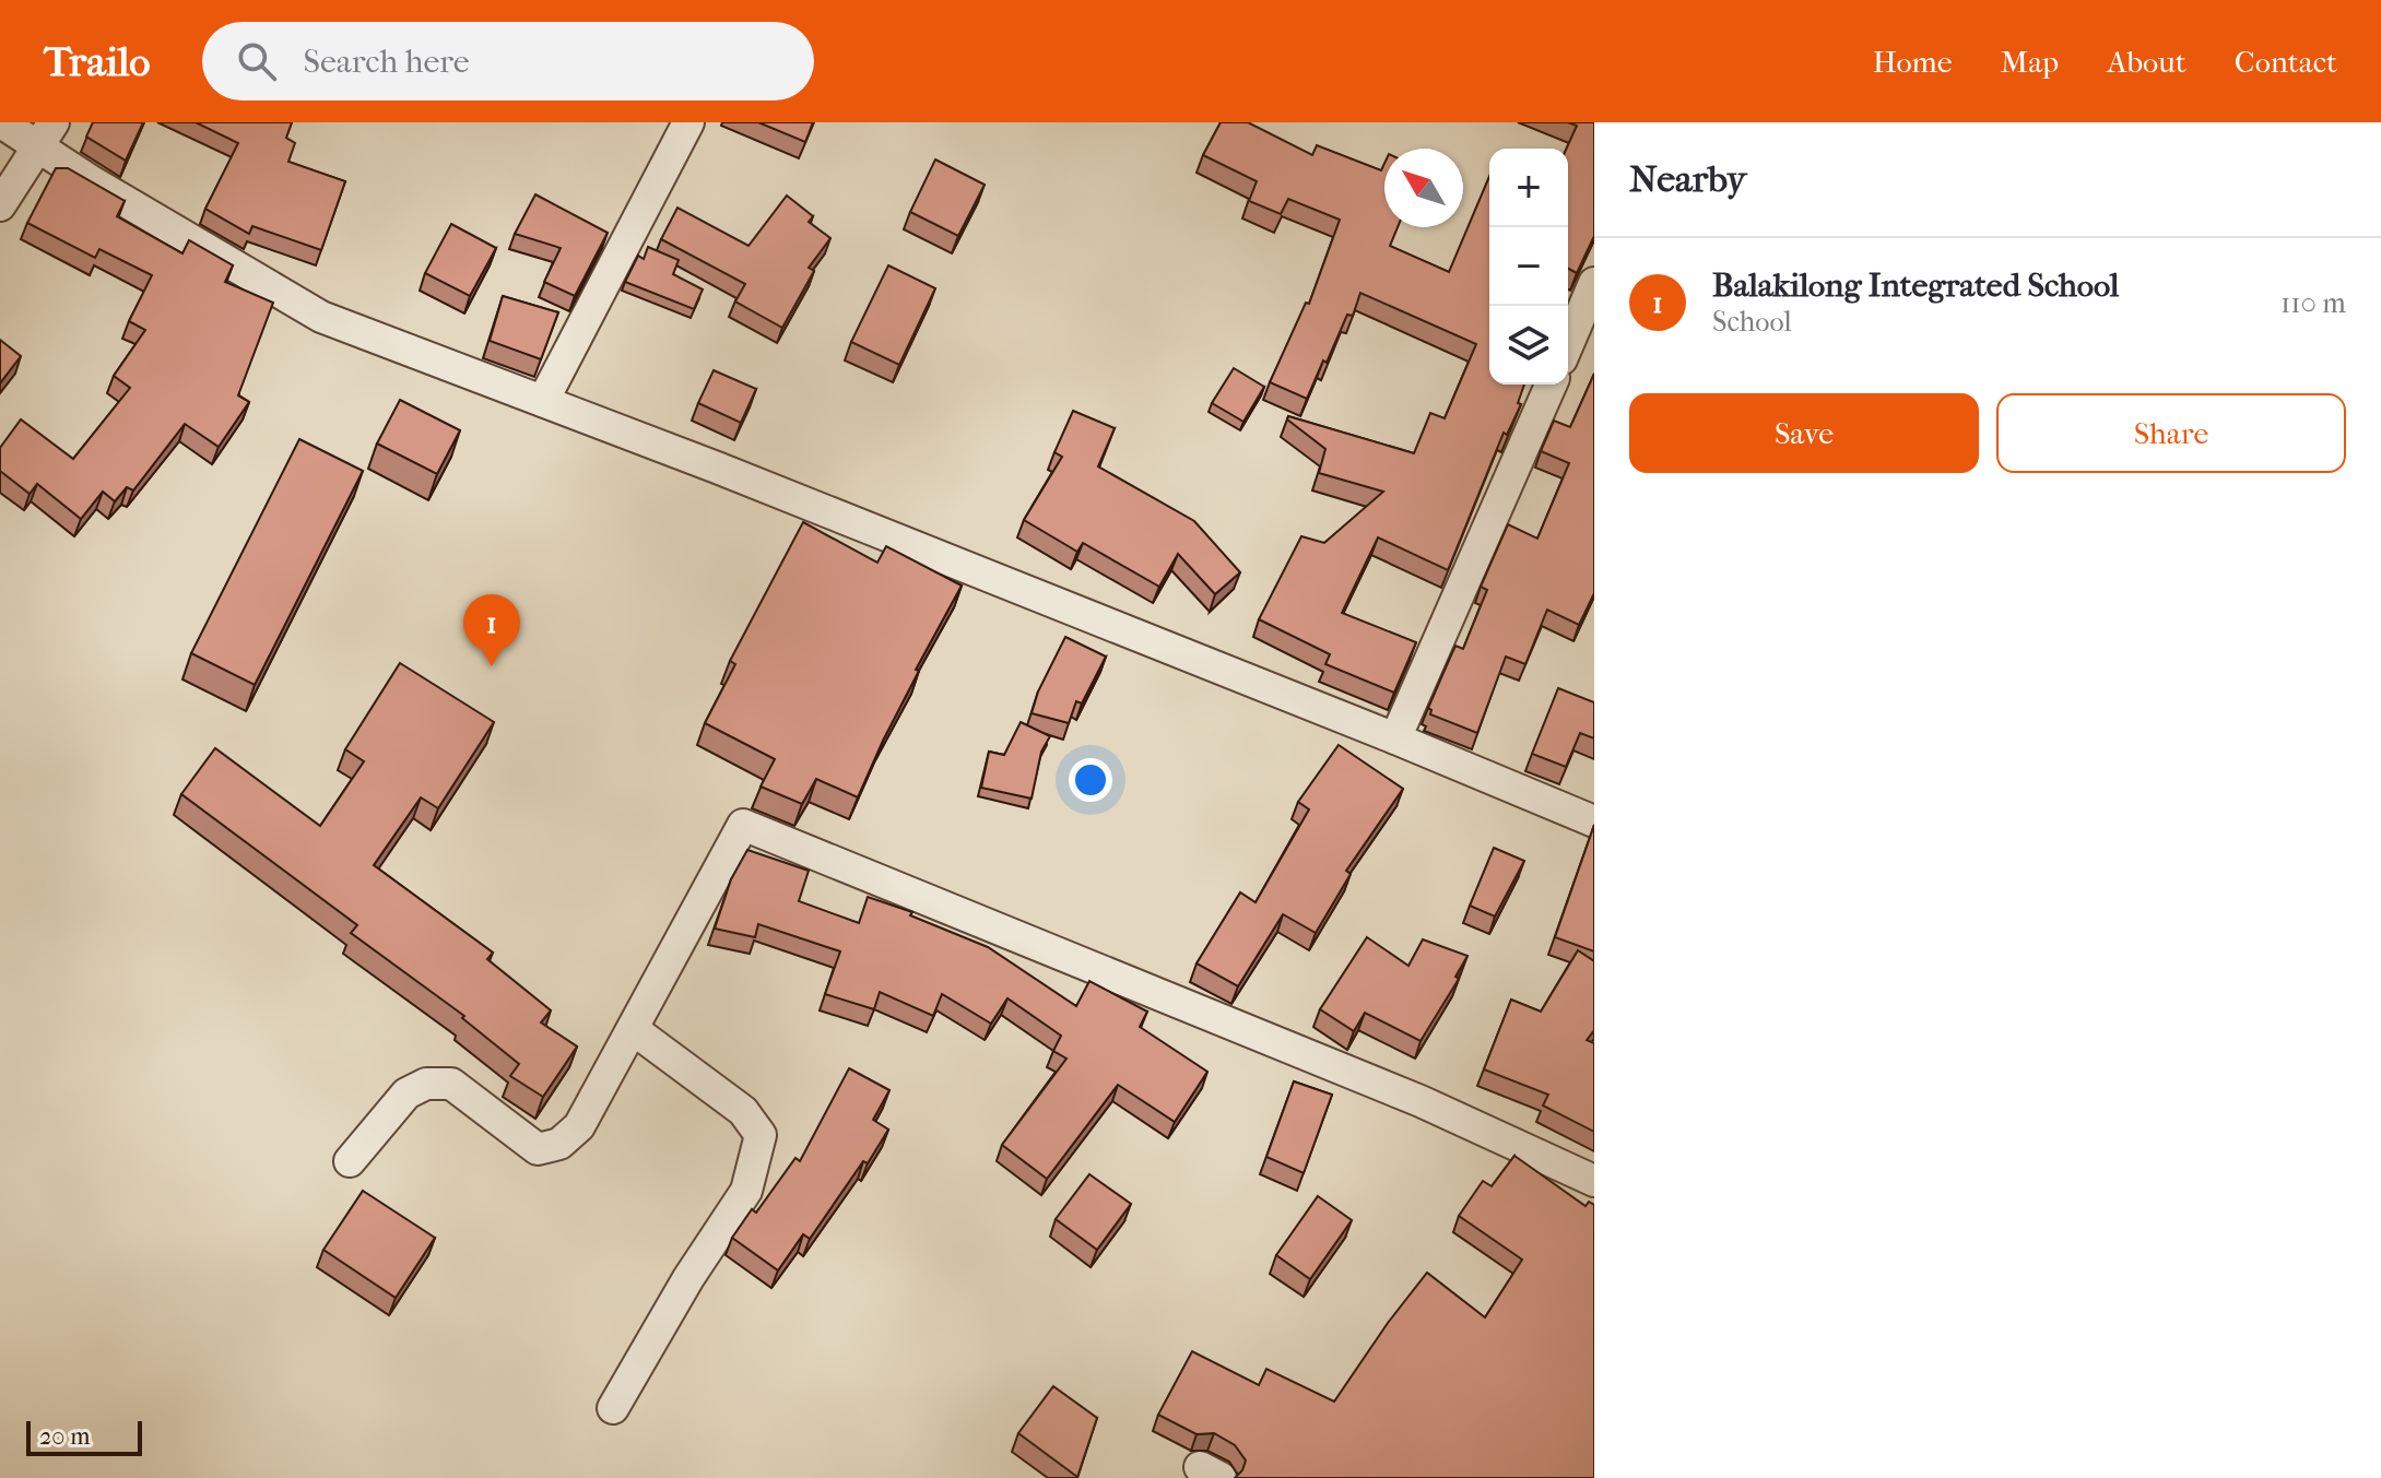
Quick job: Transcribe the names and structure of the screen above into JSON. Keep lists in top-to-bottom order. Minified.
{"scale_bar":"20 m","north":"top left","page":{"header":"Trailo","search":"Search here","nav":["Home","Map","About","Contact"],"heading":"Nearby","map_buttons":["+","−"],"list":[{"mark":"1","name":"Balakilong Integrated School","note":"School","value":"110 m"}],"buttons":["Save","Share"],"pins":"1","scale":"20 m"}}
